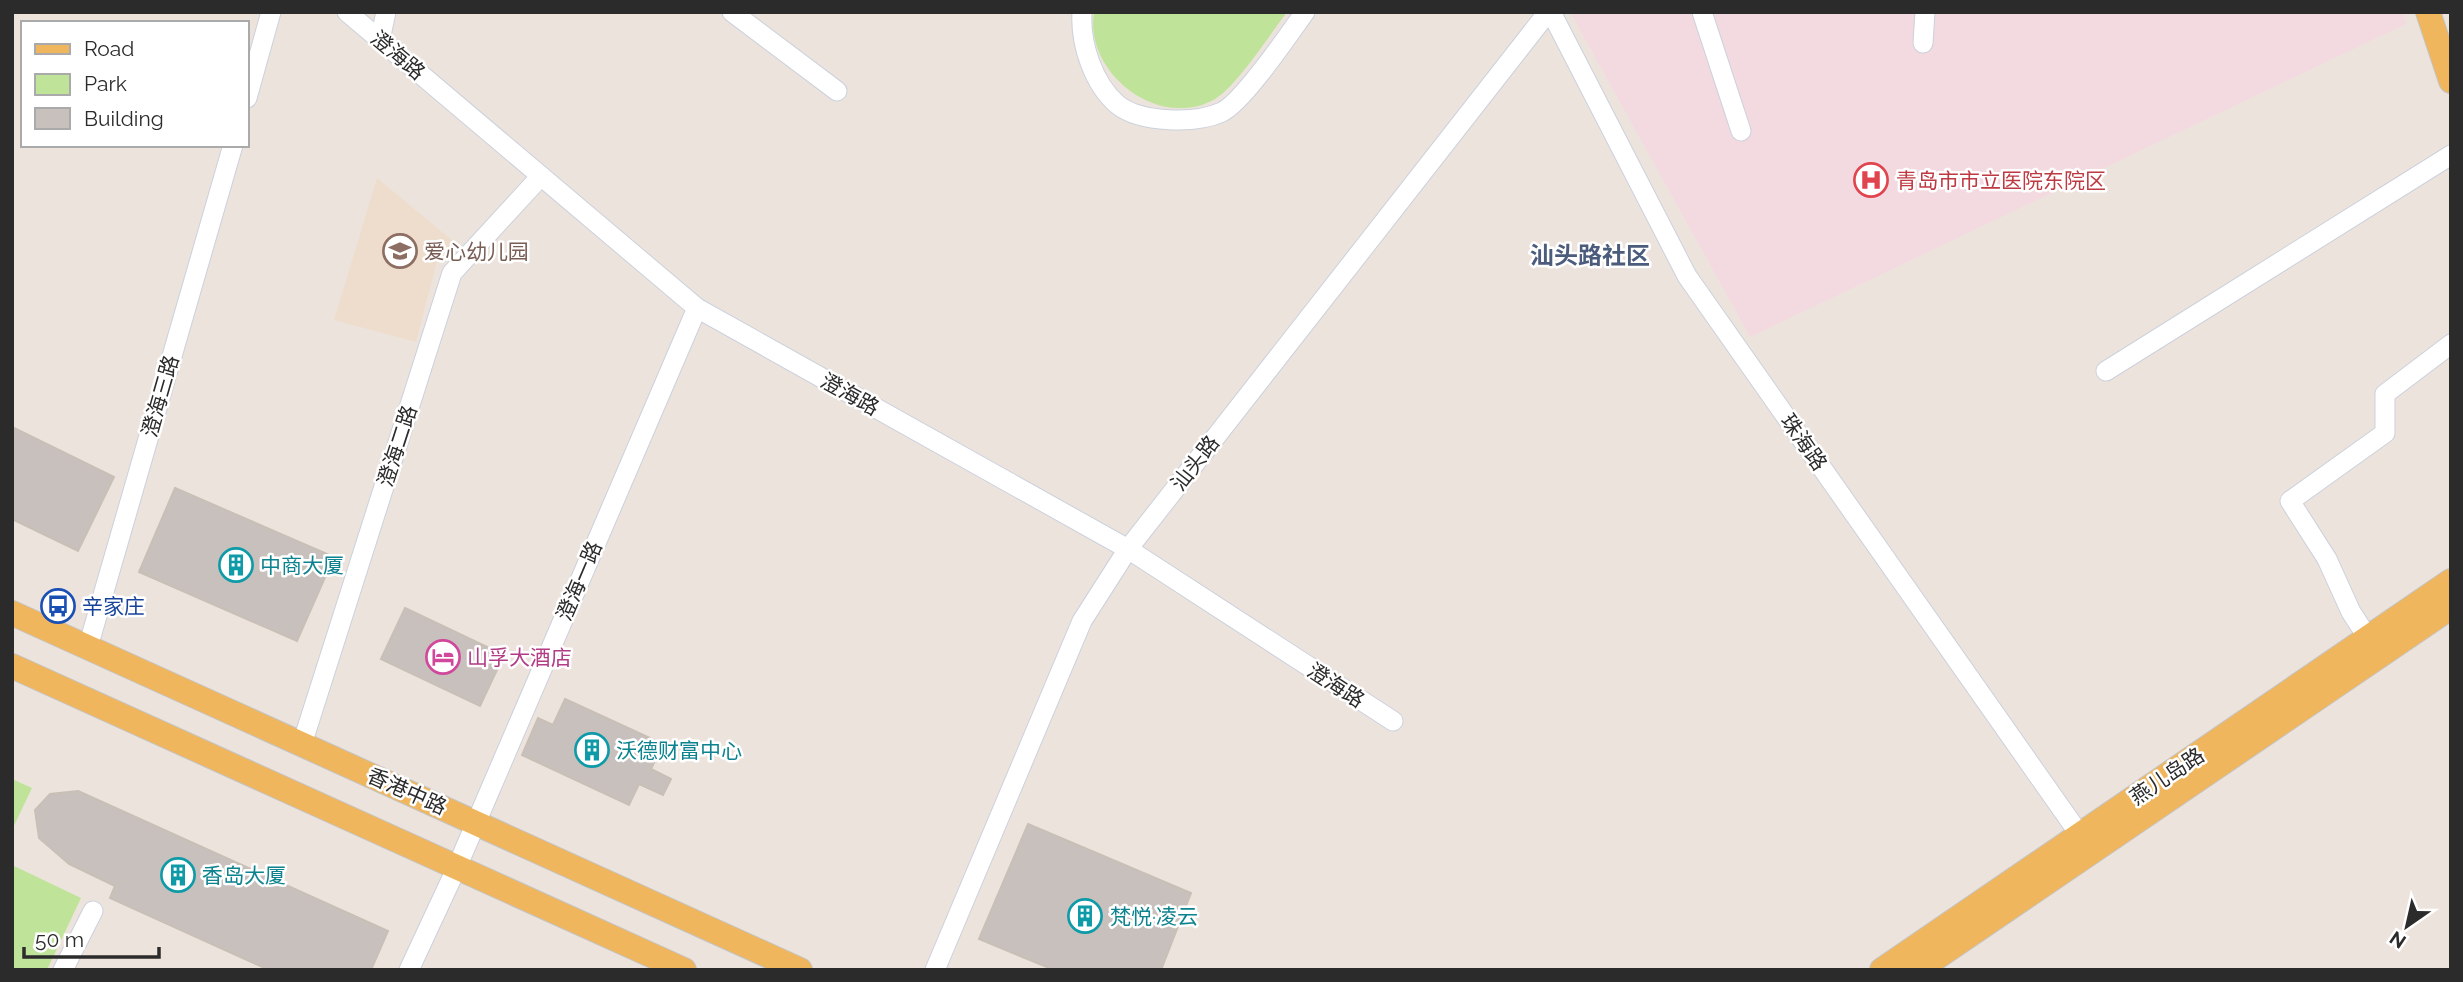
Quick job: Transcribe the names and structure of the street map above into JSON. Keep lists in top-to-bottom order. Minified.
{"streets":{"main road":["燕儿岛路","香港中路"],"street":["澄海路","澄海三路","珠海路","澄海二路","汕头路","澄海一路"]},"crossings":[["澄海路","澄海二路"],["澄海路","汕头路"],["澄海路","澄海一路"],["澄海三路","香港中路"],["珠海路","汕头路"],["珠海路","燕儿岛路"],["澄海二路","香港中路"],["澄海一路","香港中路"]],"districts":["汕头路社区"],"places":{"hospital":["青岛市市立医院东院区"],"school or university":["爱心幼儿园"],"building":["中商大厦","沃德财富中心","香岛大厦","梵悦·凌云"],"bus stop":["辛家庄"],"hotel":["山孚大酒店"]},"legend":["Road","Park","Building"],"scale_bar":"50 m","north":"bottom left"}
